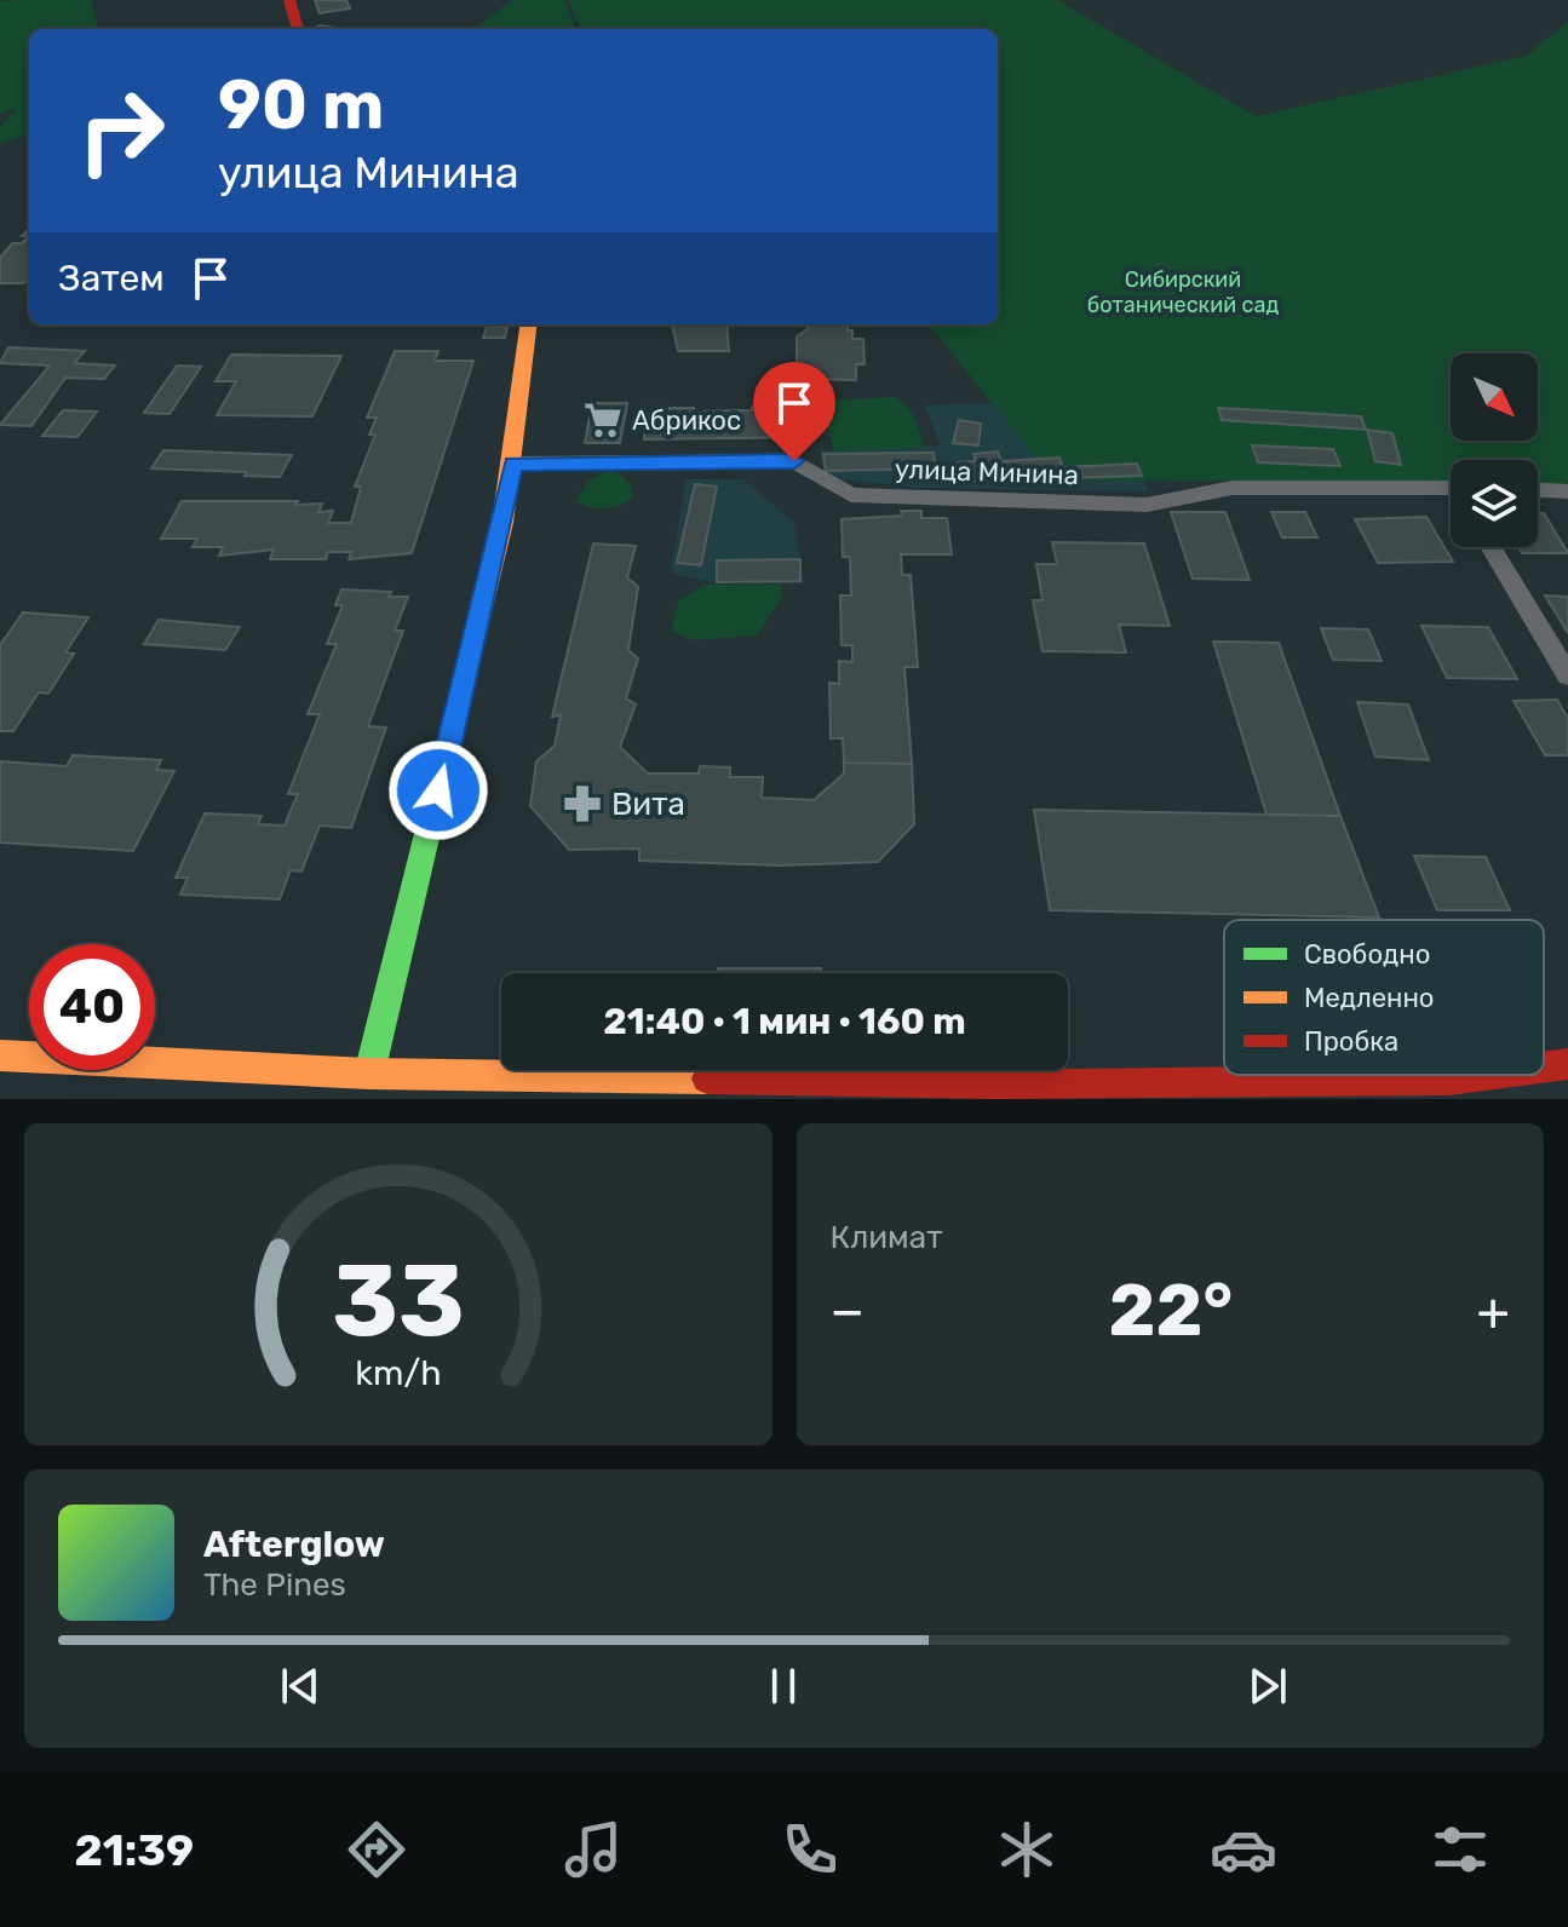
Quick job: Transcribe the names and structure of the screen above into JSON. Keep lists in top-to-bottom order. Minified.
{"streets":{"street":["улица Минина"]},"parks":["Сибирский ботанический сад"],"places":{"supermarket":["Абрикос"],"pharmacy":["Вита"]},"legend":["Свободно","Медленно","Пробка"],"north":"bottom right","page":{"turn":["90 m","улица Минина"],"then":"Затем","limit":"40","trip":"21:40 · 1 мин · 160 m","tile":"Климат","heat":["−","22°","+"],"song":["Afterglow","The Pines"],"tabs":"21:39","gauge":["33","km/h"]}}
